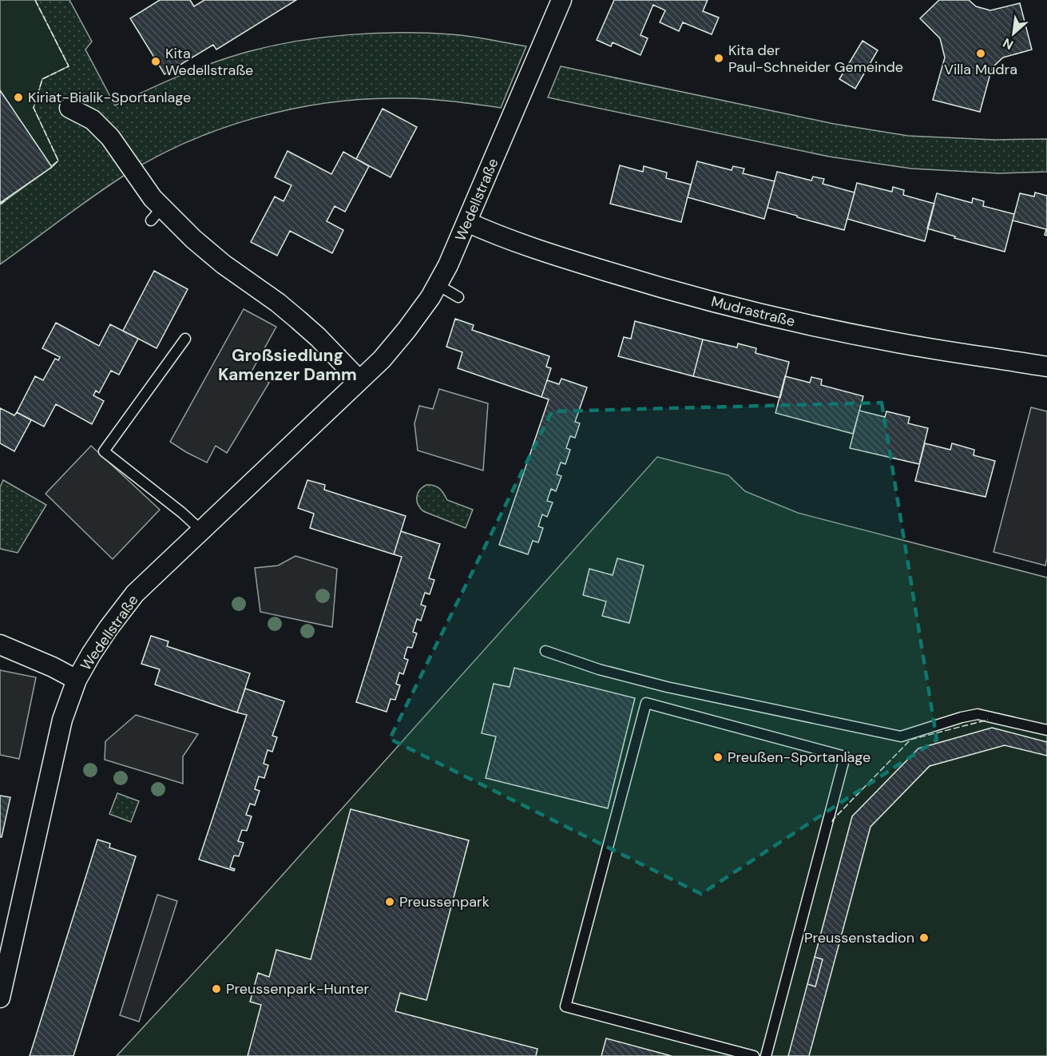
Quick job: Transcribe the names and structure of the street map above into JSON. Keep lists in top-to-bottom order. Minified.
{"streets":{"street":["Wedellstraße","Mudrastraße"]},"crossings":[["Wedellstraße","Mudrastraße"]],"districts":["Großsiedlung Kamenzer Damm"],"places":["Villa Mudra","Kita der Paul-Schneider Gemeinde","Kita Wedellstraße","Kiriat-Bialik-Sportanlage","Preußen-Sportanlage","Preussenpark","Preussenstadion","Preussenpark-Hunter"],"north":"bottom left"}
